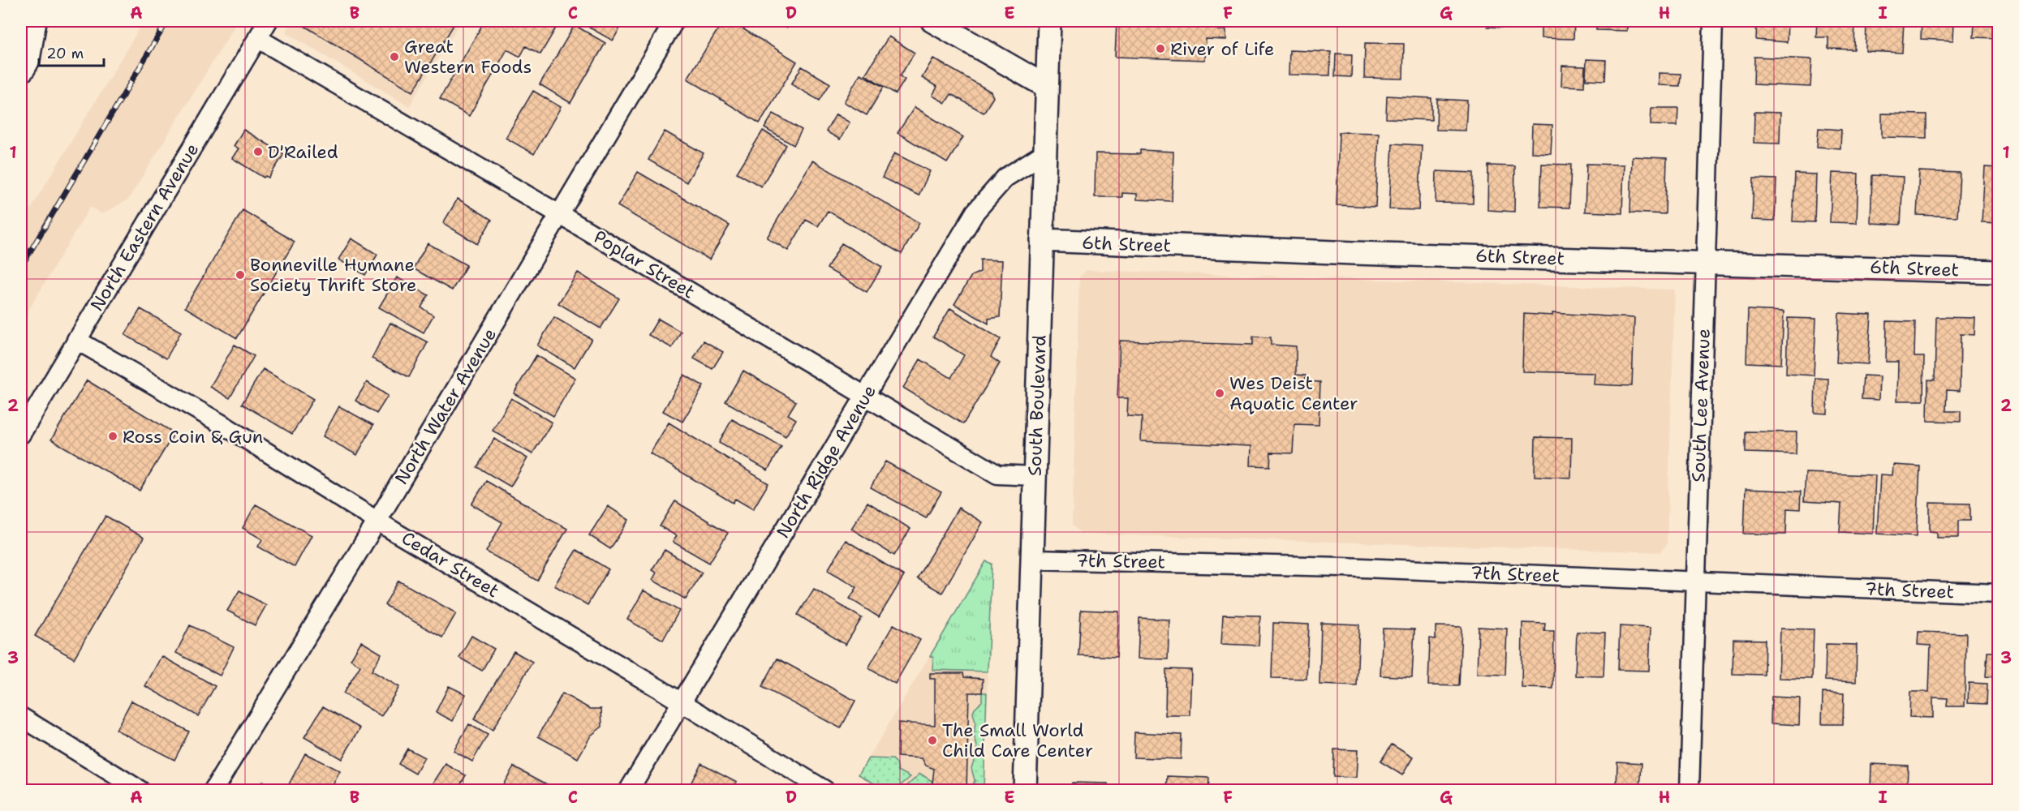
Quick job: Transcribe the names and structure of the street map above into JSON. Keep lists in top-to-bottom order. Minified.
{"streets":{"street":["North Eastern Avenue","6th Street","Poplar Street","South Boulevard","South Lee Avenue","North Water Avenue","North Ridge Avenue","7th Street","Cedar Street"]},"crossings":[["North Eastern Avenue","Poplar Street"],["North Eastern Avenue","Cedar Street"],["6th Street","South Boulevard"],["6th Street","South Lee Avenue"],["Poplar Street","South Boulevard"],["Poplar Street","North Water Avenue"],["Poplar Street","North Ridge Avenue"],["South Boulevard","North Ridge Avenue"],["South Boulevard","7th Street"],["South Lee Avenue","7th Street"],["North Water Avenue","Cedar Street"],["North Ridge Avenue","Cedar Street"]],"places":["River of Life","Great Western Foods","D'Railed","Bonneville Humane Society Thrift Store","Wes Deist Aquatic Center","Ross Coin & Gun","The Small World Child Care Center"],"scale_bar":"20 m","grid":{"columns":["A","B","C","D","E","F","G","H","I"],"rows":["1","2","3"]}}
